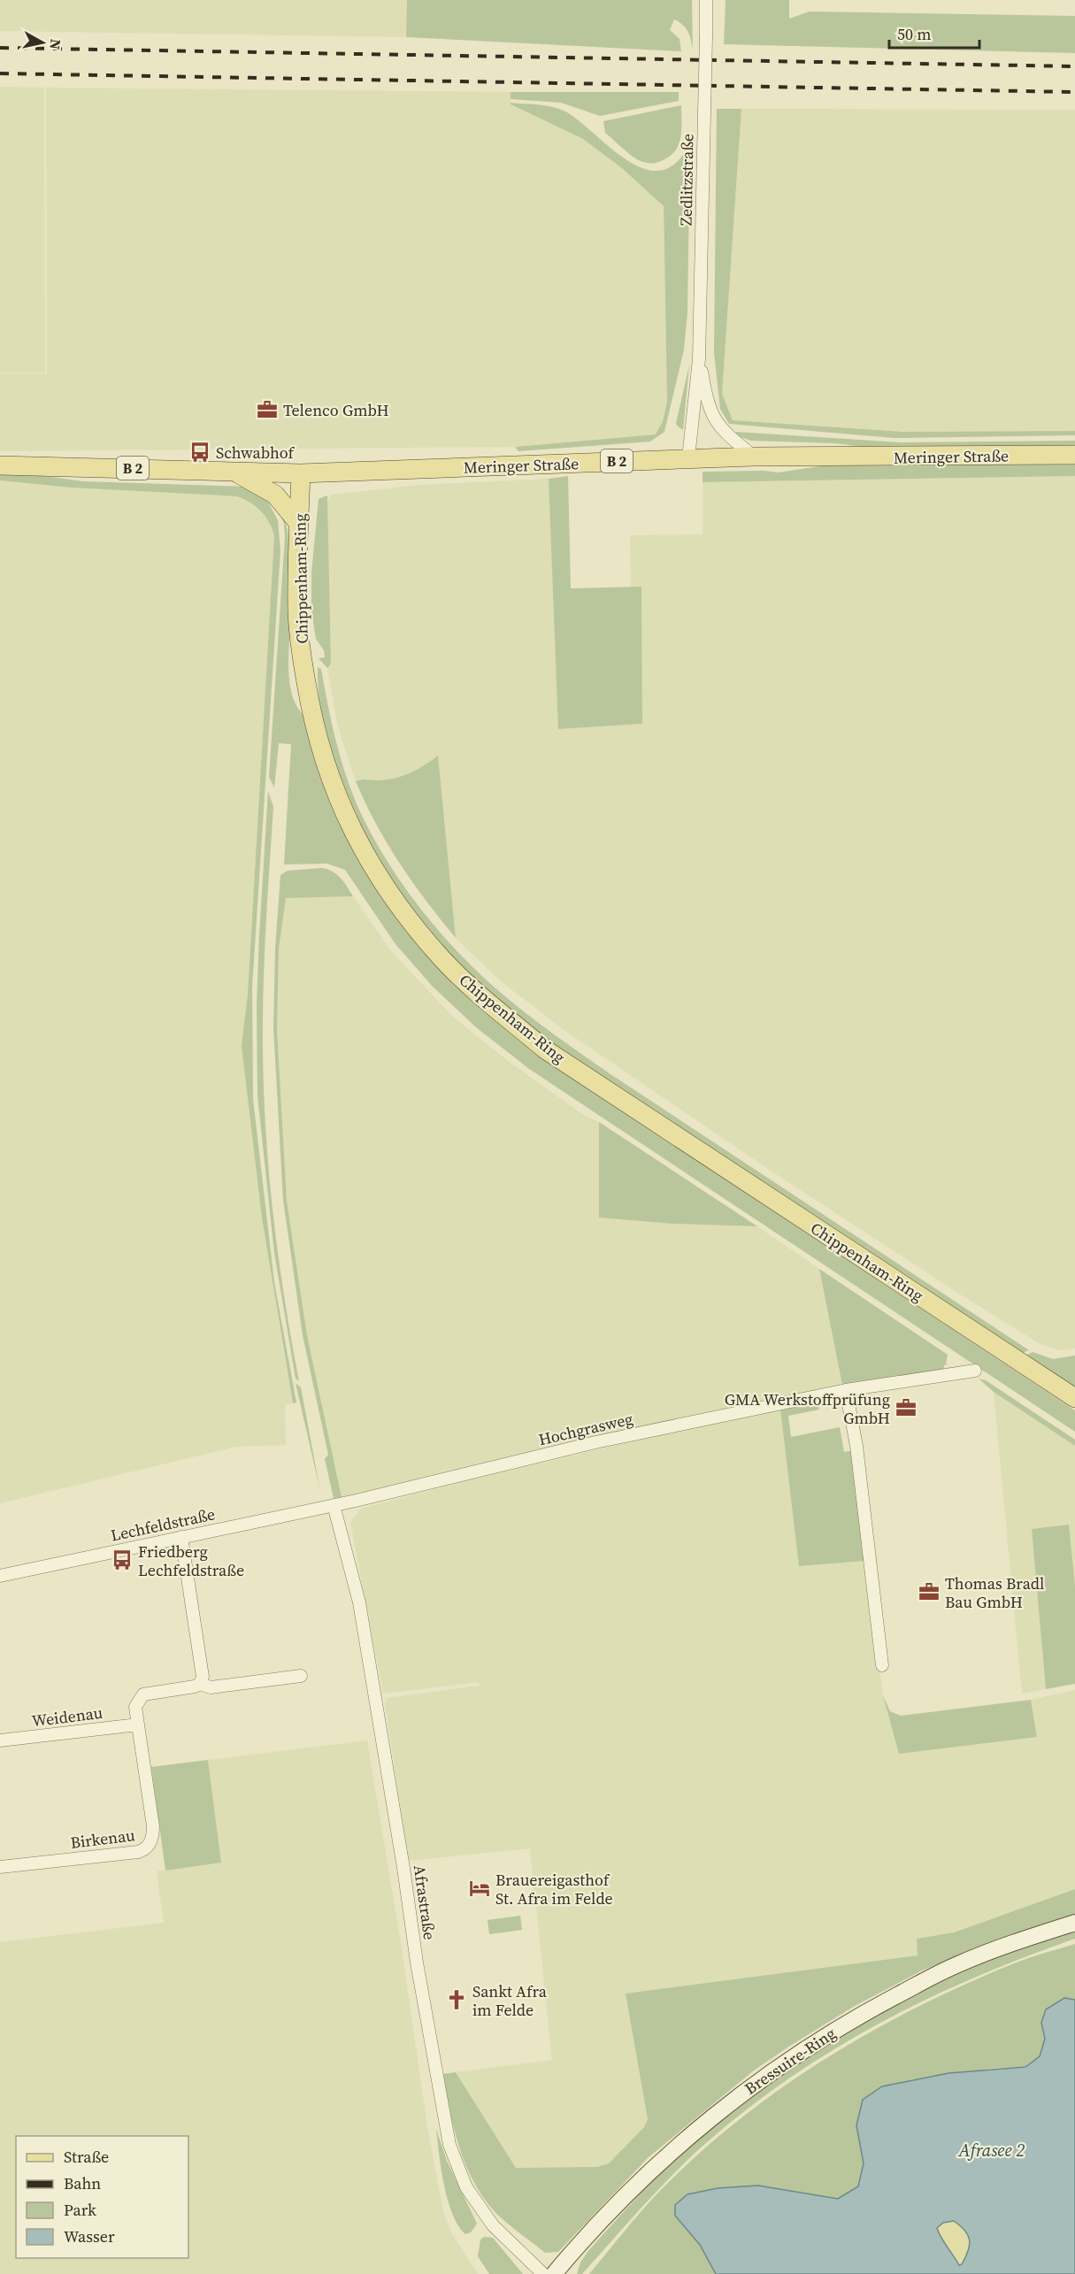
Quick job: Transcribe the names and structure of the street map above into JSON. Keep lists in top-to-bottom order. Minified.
{"streets":{"main road":["Meringer Straße","B 2","Chippenham-Ring","Bressuire-Ring"],"street":["Zedlitzstraße","Hochgrasweg","Lechfeldstraße","Weidenau","Birkenau","Afrastraße"]},"crossings":[["Zedlitzstraße","Meringer Straße"],["Meringer Straße","Chippenham-Ring"],["Hochgrasweg","Lechfeldstraße"],["Hochgrasweg","Afrastraße"],["Lechfeldstraße","Afrastraße"],["Weidenau","Birkenau"]],"water":["Afrasee 2"],"places":{"office":["Telenco GmbH","GMA Werkstoffprüfung GmbH","Thomas Bradl Bau GmbH"],"bus stop":["Schwabhof","Friedberg Lechfeldstraße"],"hotel":["Brauereigasthof St. Afra im Felde"],"church":["Sankt Afra im Felde"]},"legend":["Straße","Bahn","Park","Wasser"],"scale_bar":"50 m","north":"right"}
